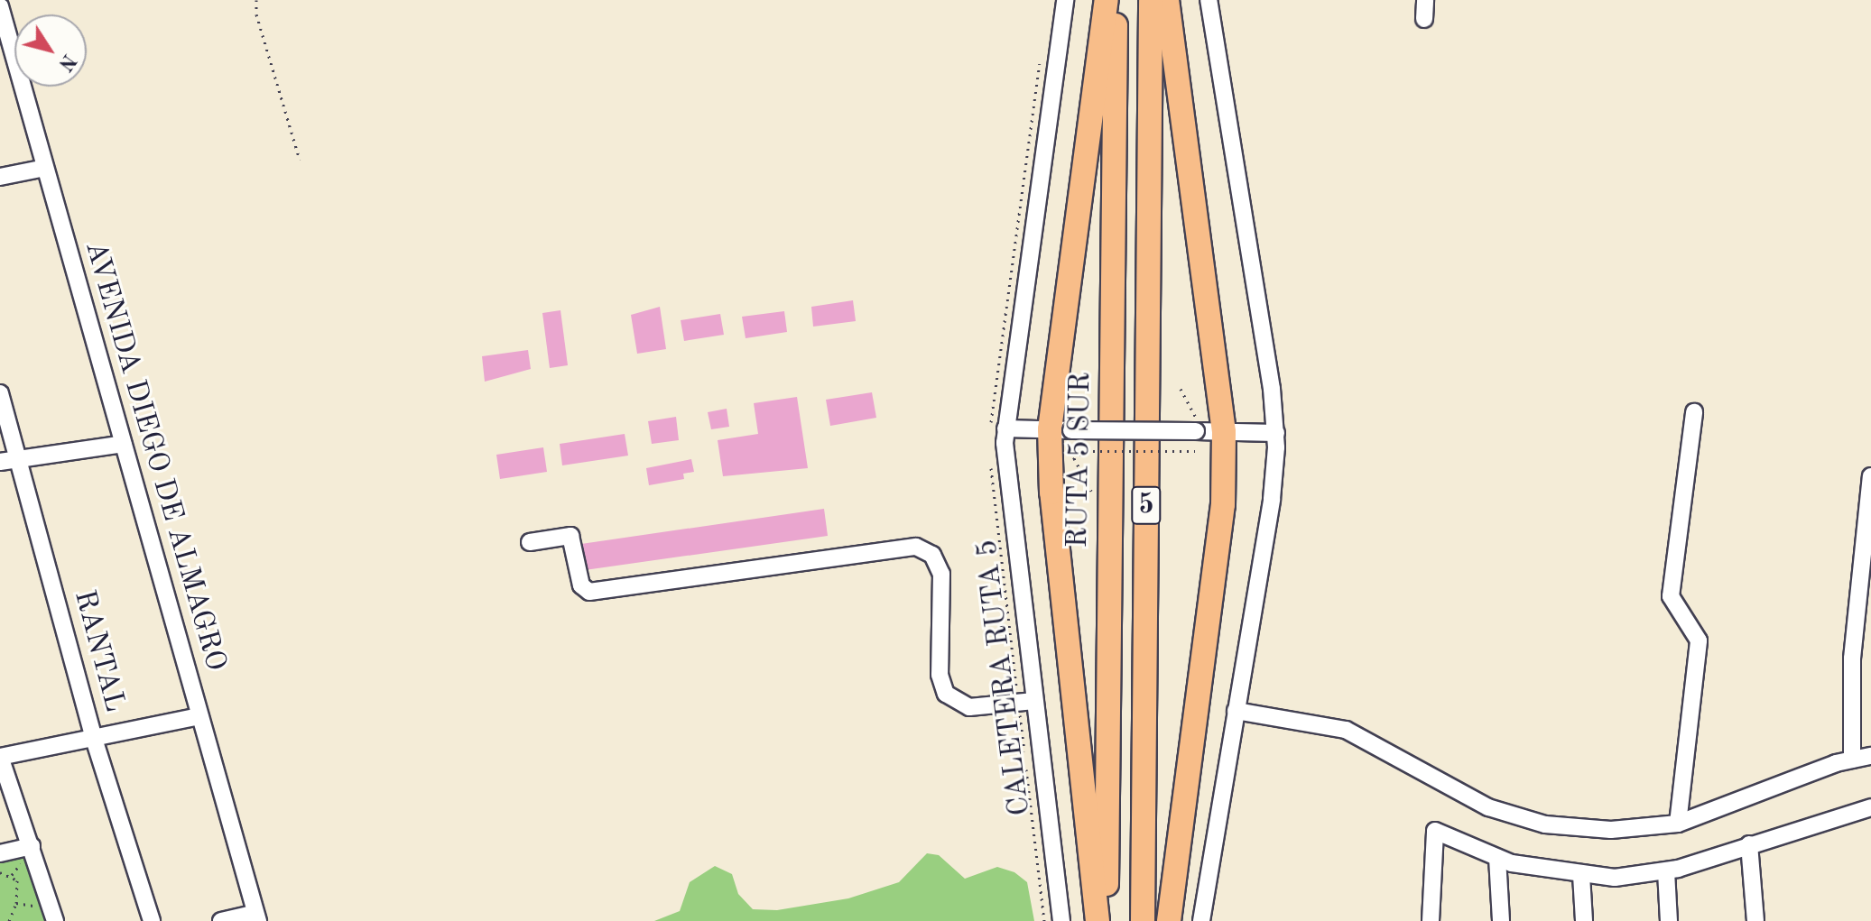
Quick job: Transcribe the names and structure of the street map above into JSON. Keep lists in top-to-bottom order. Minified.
{"streets":{"highway":["RUTA 5 SUR","5"],"street":["AVENIDA DIEGO DE ALMAGRO","RANTAL","CALETERA RUTA 5"]},"north":"bottom right"}
